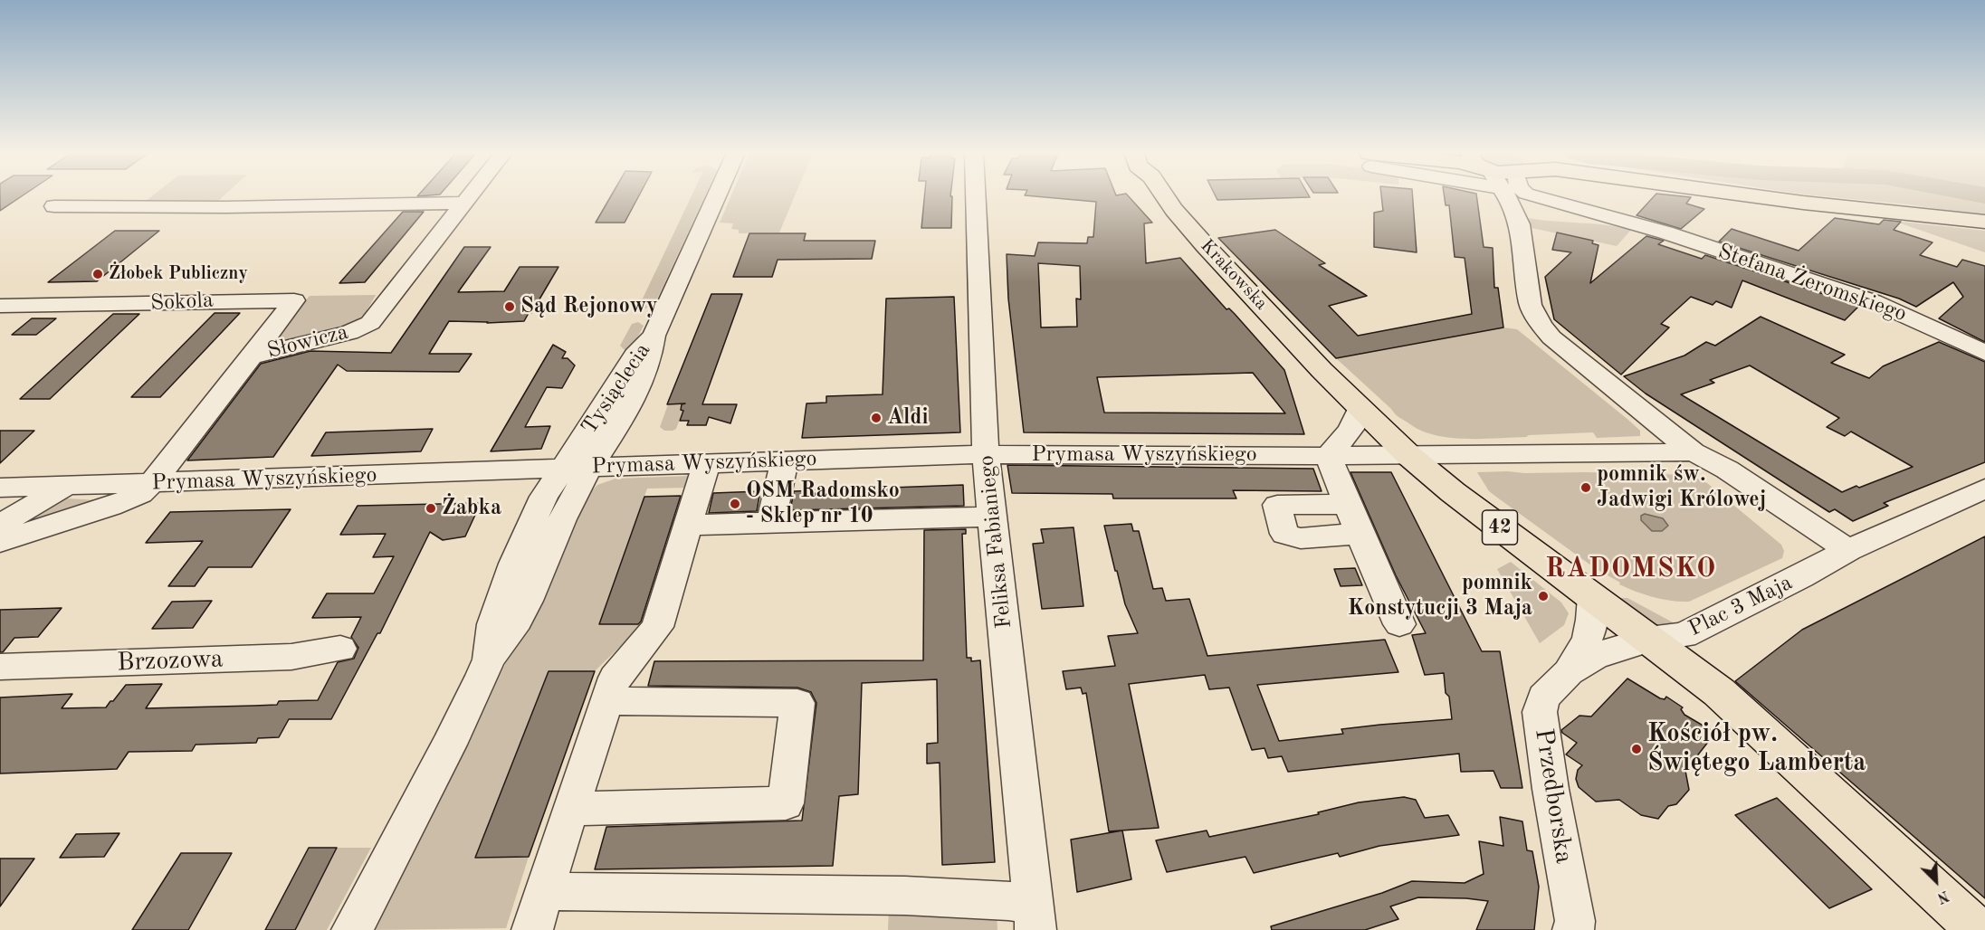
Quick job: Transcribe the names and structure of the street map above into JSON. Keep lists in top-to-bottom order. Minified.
{"streets":{"main road":["Krakowska","42"],"street":["Stefana Żeromskiego","Sokola","Słowicza","Tysiąclecia","Prymasa Wyszyńskiego","Feliksa Fabianiego","Plac 3 Maja","Brzozowa","Przedborska"]},"crossings":[["Krakowska","42"],["Sokola","Słowicza"],["Słowicza","Prymasa Wyszyńskiego"],["Tysiąclecia","Prymasa Wyszyńskiego"],["Prymasa Wyszyńskiego","42"],["Prymasa Wyszyńskiego","Feliksa Fabianiego"],["42","Plac 3 Maja"],["42","Przedborska"],["Plac 3 Maja","Przedborska"]],"districts":["RADOMSKO"],"places":["Żłobek Publiczny","Sąd Rejonowy","Aldi","pomnik św. Jadwigi Królowej","OSM Radomsko - Sklep nr 10","Żabka","pomnik Konstytucji 3 Maja","Kościół pw. Świętego Lamberta"],"north":"bottom right"}
